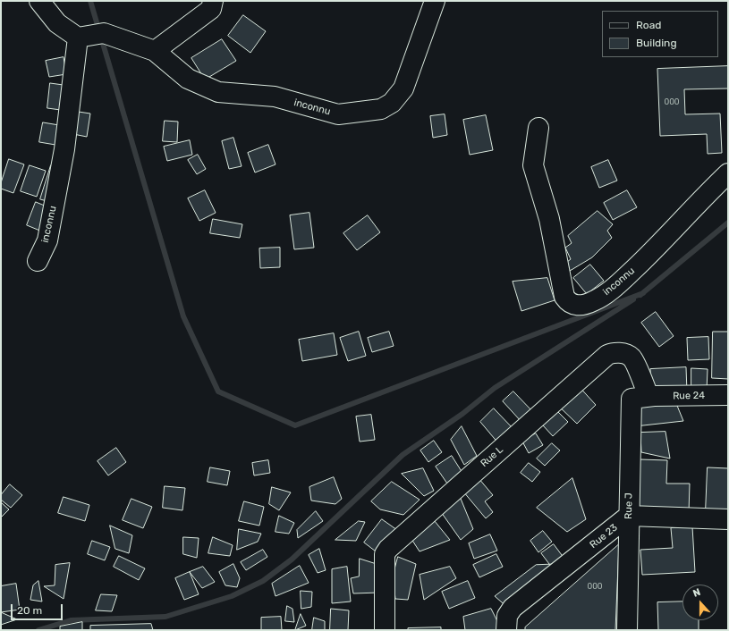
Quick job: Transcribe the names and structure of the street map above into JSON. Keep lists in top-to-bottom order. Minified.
{"streets":{"street":["inconnu","Rue 24","Rue L","Rue J","Rue 23"]},"crossings":[["Rue 24","Rue L"],["Rue 24","Rue J"],["Rue L","Rue J"],["Rue J","Rue 23"]],"house_numbers":["000","000"],"legend":["Road","Building"],"scale_bar":"20 m","north":"top"}
